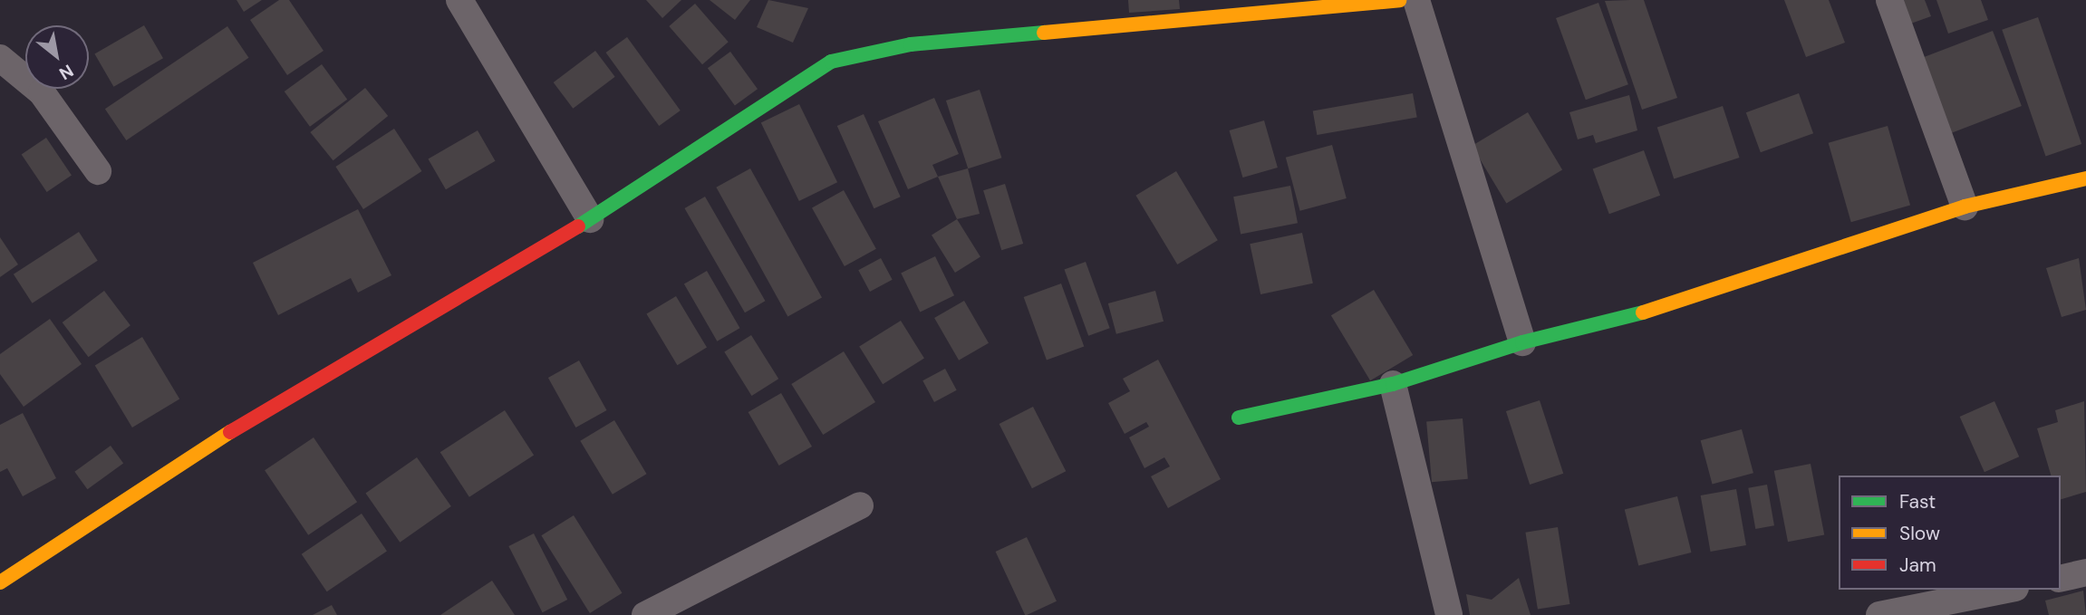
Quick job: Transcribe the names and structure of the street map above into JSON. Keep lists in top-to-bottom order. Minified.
{"legend":["Fast","Slow","Jam"],"north":"bottom right"}
